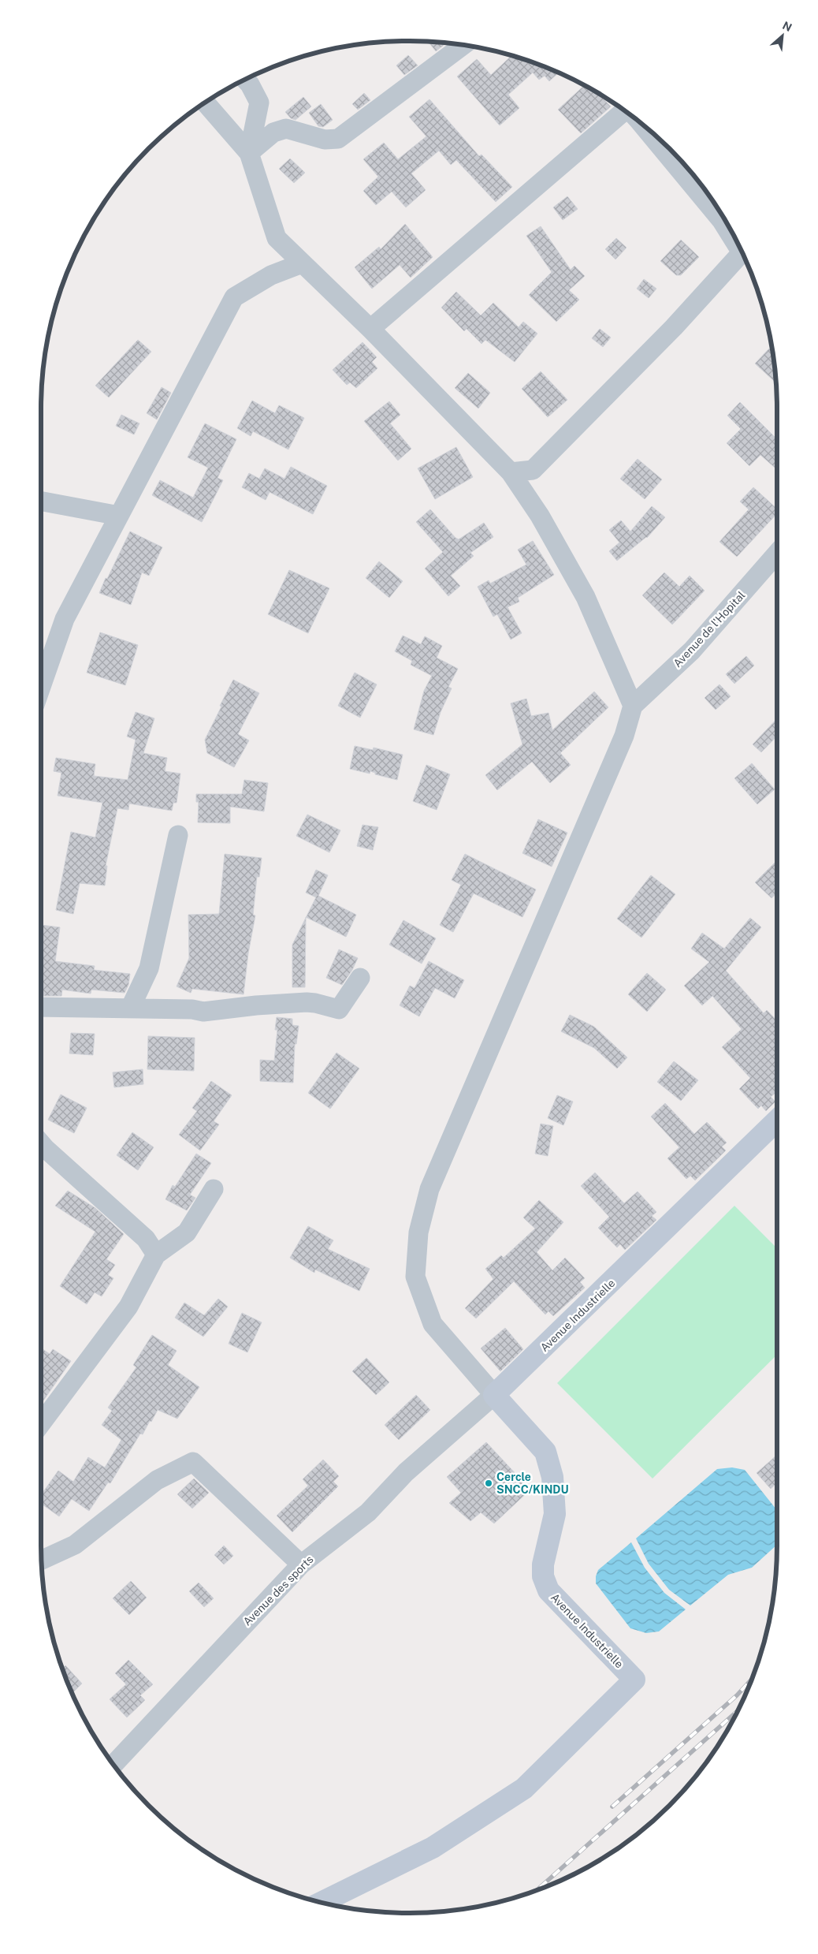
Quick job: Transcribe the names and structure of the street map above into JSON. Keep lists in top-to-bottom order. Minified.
{"streets":{"street":["Avenue de l'Hopital","Avenue Industrielle","Avenue des sports"]},"crossings":[["Avenue Industrielle","Avenue des sports"]],"places":["Cercle SNCC/KINDU"],"north":"top right"}
